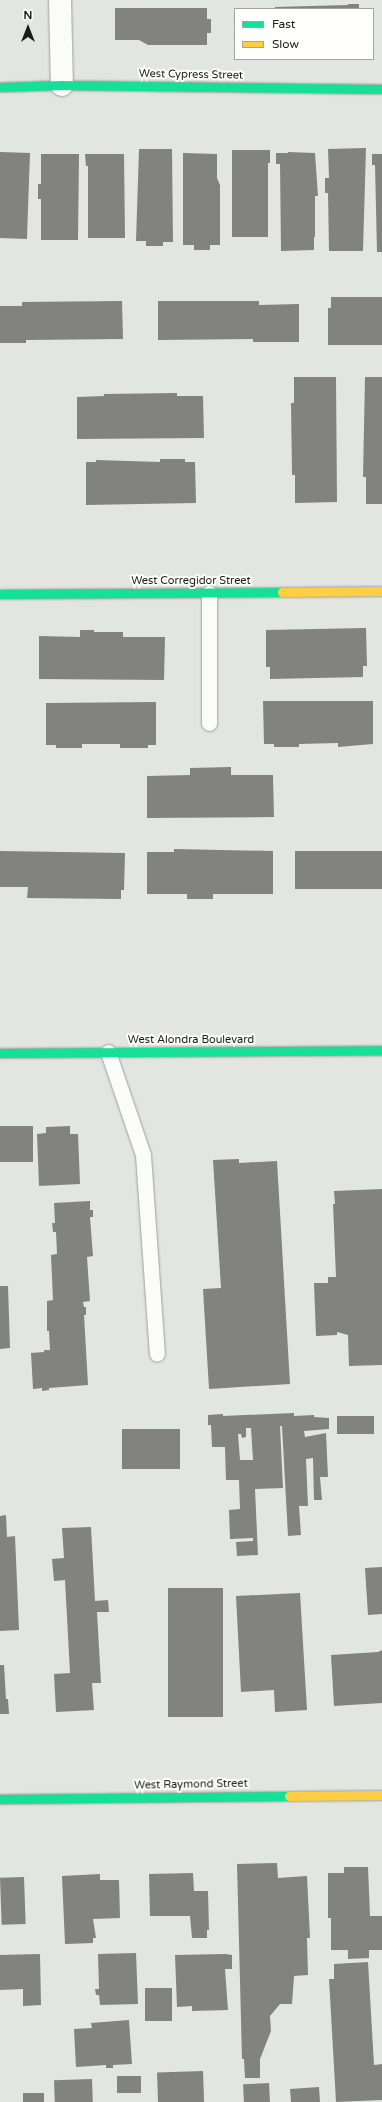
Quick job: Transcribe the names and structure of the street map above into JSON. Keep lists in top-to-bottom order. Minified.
{"streets":{"street":["West Cypress Street","West Corregidor Street","West Alondra Boulevard","West Raymond Street"]},"legend":["Fast","Slow"],"north":"top"}
